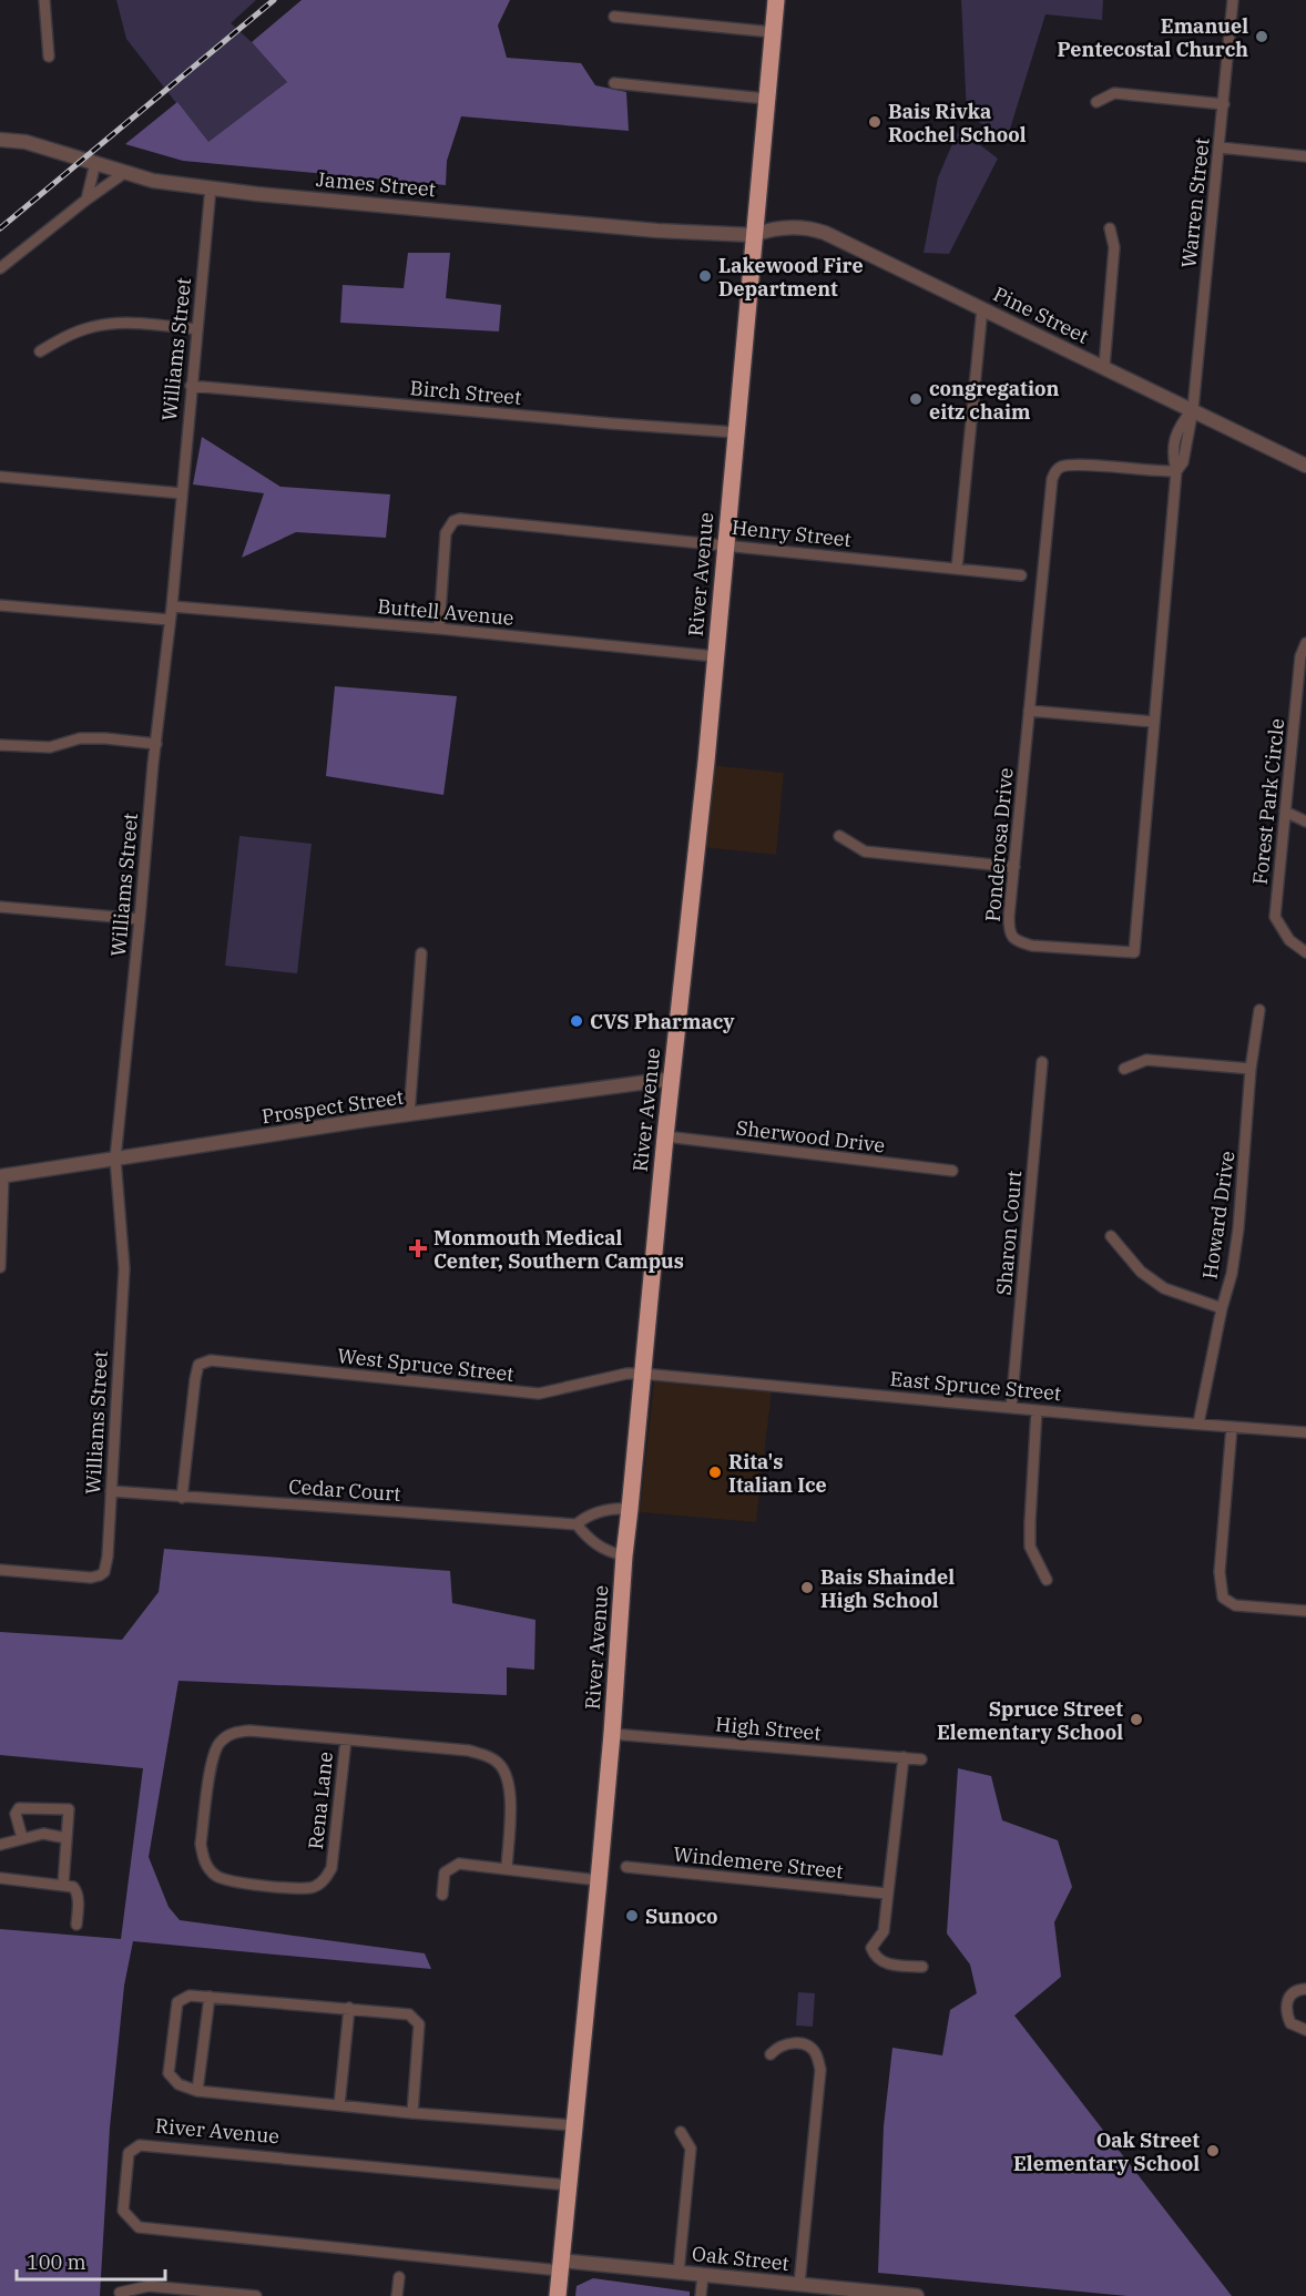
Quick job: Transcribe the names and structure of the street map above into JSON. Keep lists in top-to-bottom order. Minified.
{"streets":{"highway":["River Avenue"],"street":["James Street","Warren Street","Pine Street","Williams Street","Birch Street","Henry Street","Buttell Avenue","Forest Park Circle","Ponderosa Drive","Prospect Street","Sherwood Drive","Howard Drive","Sharon Court","West Spruce Street","East Spruce Street","Cedar Court","High Street","Rena Lane","Windemere Street","Oak Street"]},"crossings":[["James Street","Pine Street"],["James Street","Williams Street"],["James Street","River Avenue"],["Warren Street","Pine Street"],["Warren Street","Ponderosa Drive"],["Pine Street","River Avenue"],["Pine Street","Ponderosa Drive"],["Williams Street","Birch Street"],["Williams Street","Buttell Avenue"],["Williams Street","Prospect Street"],["Williams Street","Cedar Court"],["Birch Street","River Avenue"],["Henry Street","River Avenue"],["Henry Street","Buttell Avenue"],["River Avenue","Buttell Avenue"],["River Avenue","Prospect Street"],["River Avenue","Sherwood Drive"],["River Avenue","West Spruce Street"],["River Avenue","East Spruce Street"],["River Avenue","High Street"],["River Avenue","Oak Street"],["Howard Drive","East Spruce Street"],["Sharon Court","East Spruce Street"],["West Spruce Street","East Spruce Street"],["West Spruce Street","Cedar Court"]],"places":{"other":["Emanuel Pentecostal Church","Bais Rivka Rochel School","Lakewood Fire Department","congregation eitz chaim","CVS Pharmacy","Rita's Italian Ice","Bais Shaindel High School","Spruce Street Elementary School","Sunoco","Oak Street Elementary School"],"health":["Monmouth Medical Center, Southern Campus"]},"scale_bar":"100 m"}
